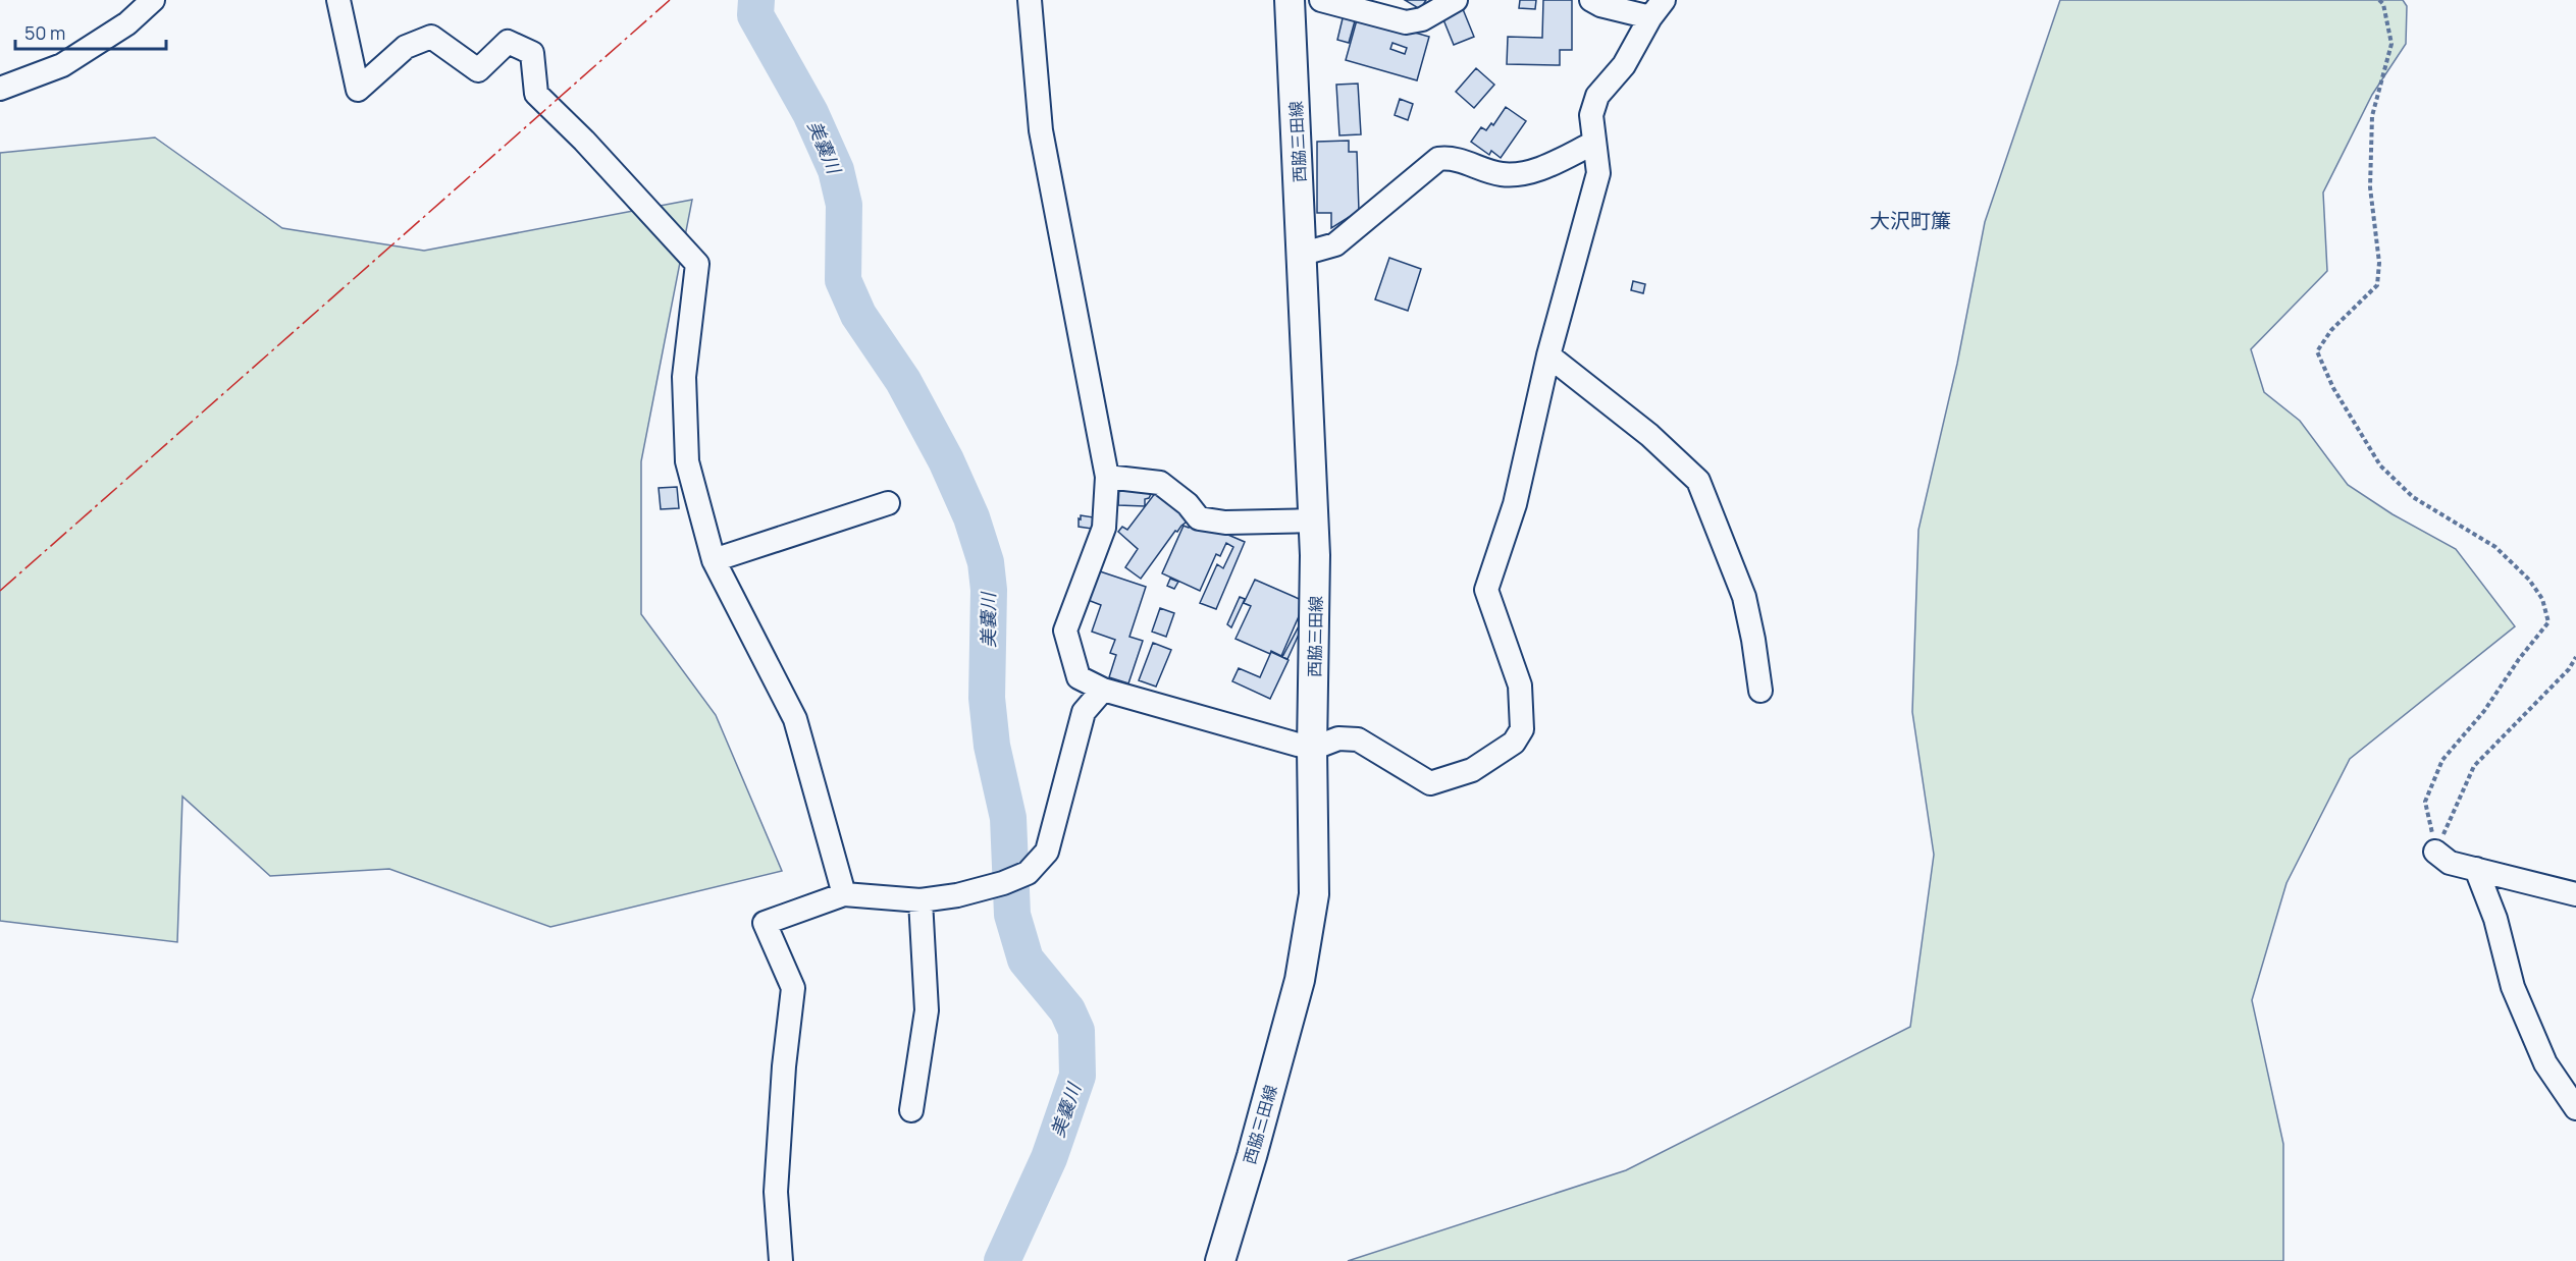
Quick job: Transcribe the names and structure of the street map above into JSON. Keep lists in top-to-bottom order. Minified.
{"streets":{"main road":["西脇三田線"]},"districts":["大沢町簾"],"water":["美嚢川"],"scale_bar":"50 m"}
